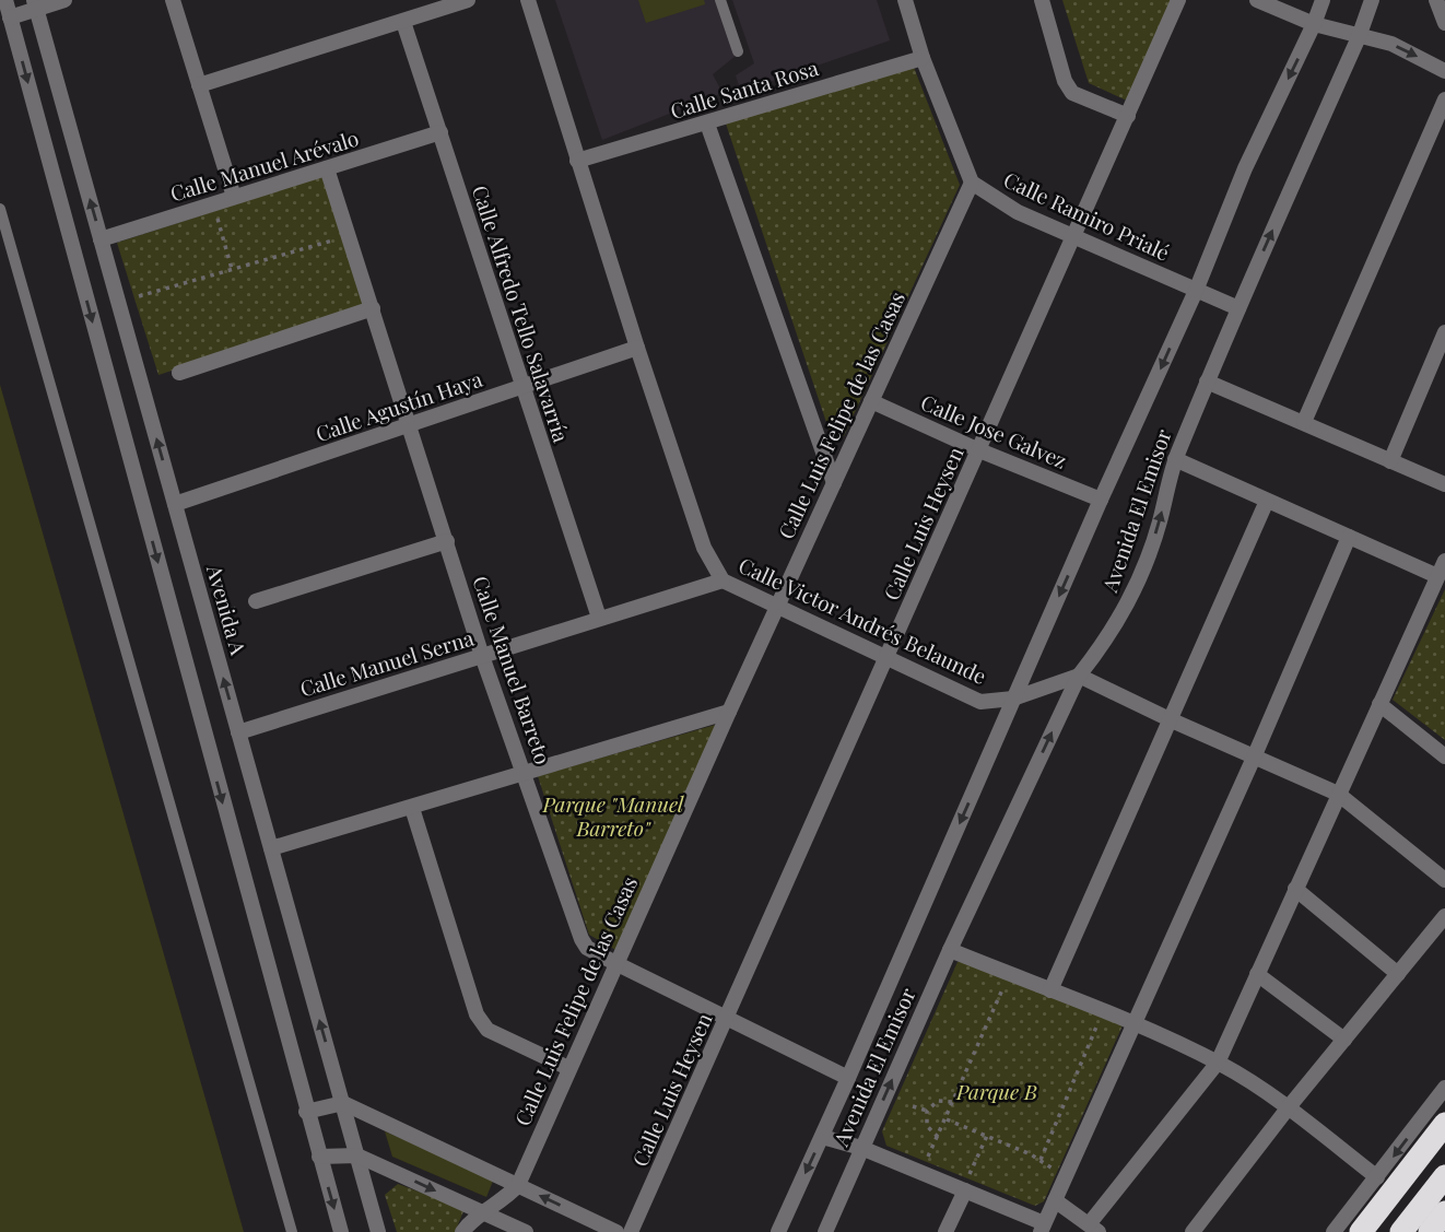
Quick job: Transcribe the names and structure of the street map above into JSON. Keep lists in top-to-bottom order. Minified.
{"streets":{"street":["Calle Santa Rosa","Calle Manuel Arévalo","Calle Ramiro Prialé","Calle Alfredo Tello Salavarría","Calle Agustín Haya","Calle Luis Felipe de las Casas","Calle Jose Galvez","Avenida El Emisor","Calle Luis Heysen","Avenida A","Calle Victor Andrés Belaunde","Calle Manuel Serna","Calle Manuel Barreto"]},"crossings":[["Calle Santa Rosa","Calle Ramiro Prialé"],["Calle Santa Rosa","Calle Victor Andrés Belaunde"],["Calle Manuel Arévalo","Calle Alfredo Tello Salavarría"],["Calle Manuel Arévalo","Avenida A"],["Calle Manuel Arévalo","Calle Manuel Barreto"],["Calle Ramiro Prialé","Calle Luis Felipe de las Casas"],["Calle Ramiro Prialé","Avenida El Emisor"],["Calle Ramiro Prialé","Calle Luis Heysen"],["Calle Alfredo Tello Salavarría","Calle Agustín Haya"],["Calle Alfredo Tello Salavarría","Calle Manuel Serna"],["Calle Agustín Haya","Avenida A"],["Calle Agustín Haya","Calle Victor Andrés Belaunde"],["Calle Agustín Haya","Calle Manuel Barreto"],["Calle Luis Felipe de las Casas","Calle Jose Galvez"],["Calle Luis Felipe de las Casas","Calle Victor Andrés Belaunde"],["Calle Luis Felipe de las Casas","Calle Manuel Barreto"],["Calle Jose Galvez","Avenida El Emisor"],["Calle Jose Galvez","Calle Luis Heysen"],["Avenida El Emisor","Calle Victor Andrés Belaunde"],["Avenida El Emisor","Calle Manuel Barreto"],["Calle Luis Heysen","Calle Victor Andrés Belaunde"],["Calle Luis Heysen","Calle Manuel Barreto"],["Avenida A","Calle Manuel Serna"],["Calle Victor Andrés Belaunde","Calle Manuel Serna"],["Calle Manuel Serna","Calle Manuel Barreto"]],"parks":["Parque \"Manuel Barreto\"","Parque B"]}
